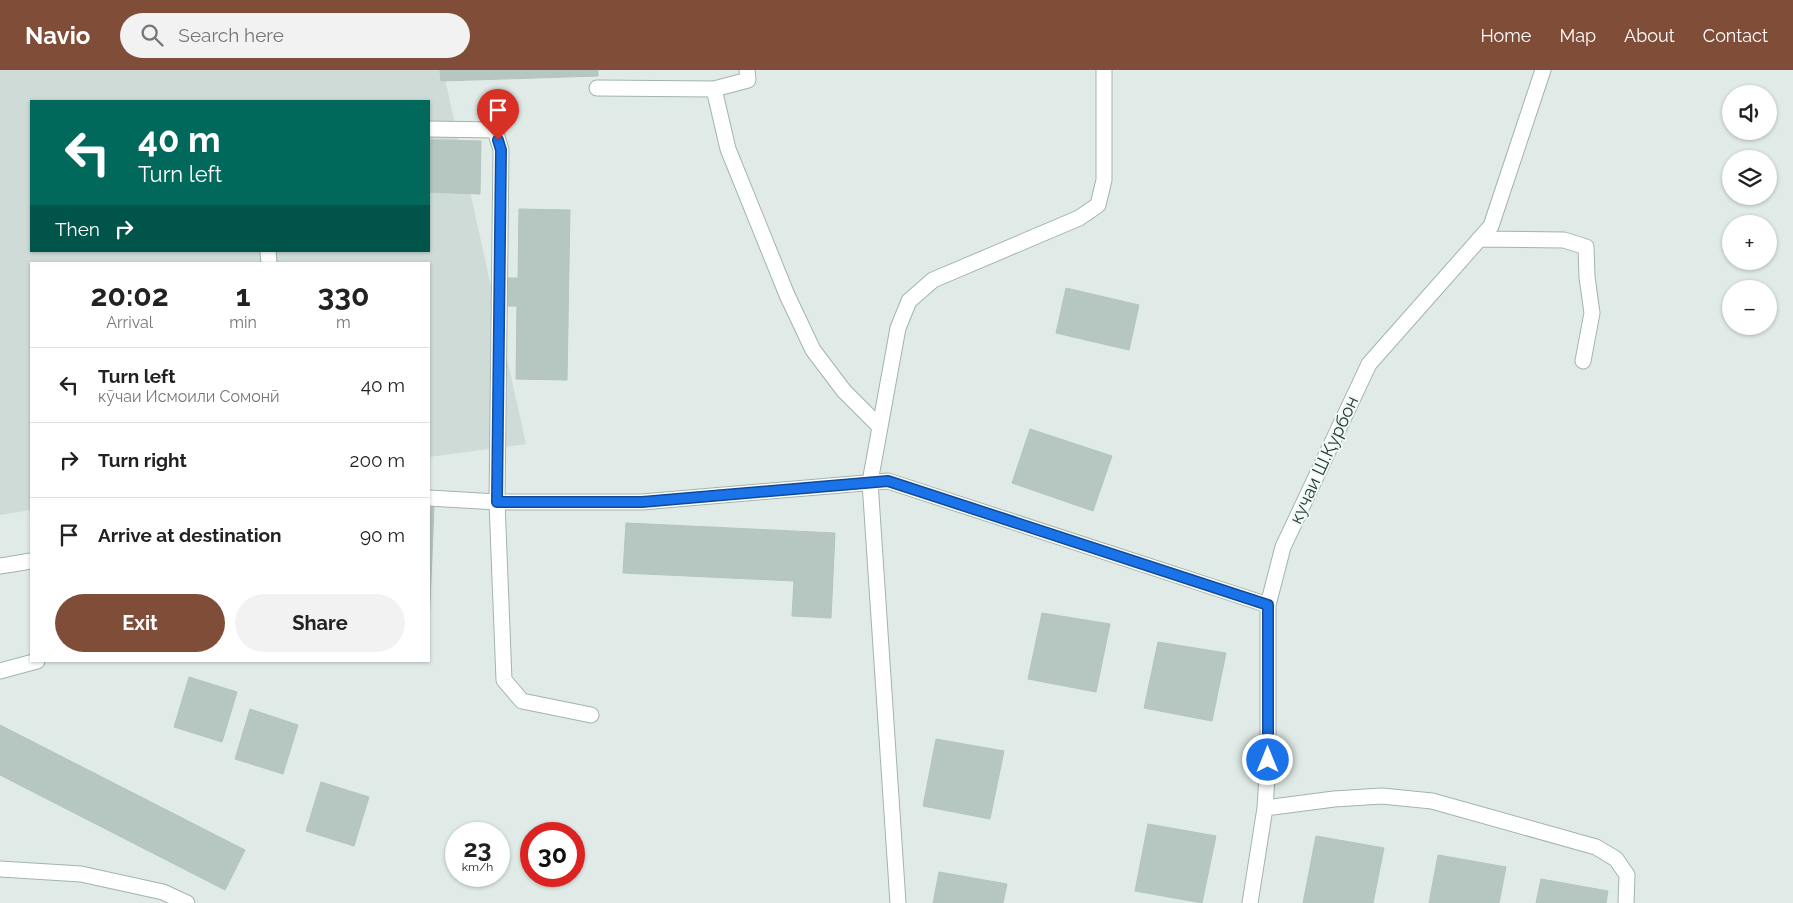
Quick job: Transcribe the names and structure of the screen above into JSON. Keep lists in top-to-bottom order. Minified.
{"streets":{"street":["кучаи Ш.Қурбон"]},"page":{"header":"Navio","search":"Search here","nav":["Home","Map","About","Contact"],"map_buttons":["+","−"],"turn":["40 m","Turn left"],"then":"Then","eta":["20:02","Arrival","1","min","330","m"],"list":[{"name":"Turn left","note":"кӯчаи Исмоили Сомонӣ","value":"40 m"},{"name":"Turn right","value":"200 m"},{"name":"Arrive at destination","value":"90 m"}],"buttons":["Exit","Share"],"speed":"23 km/h","limit":"30"}}
